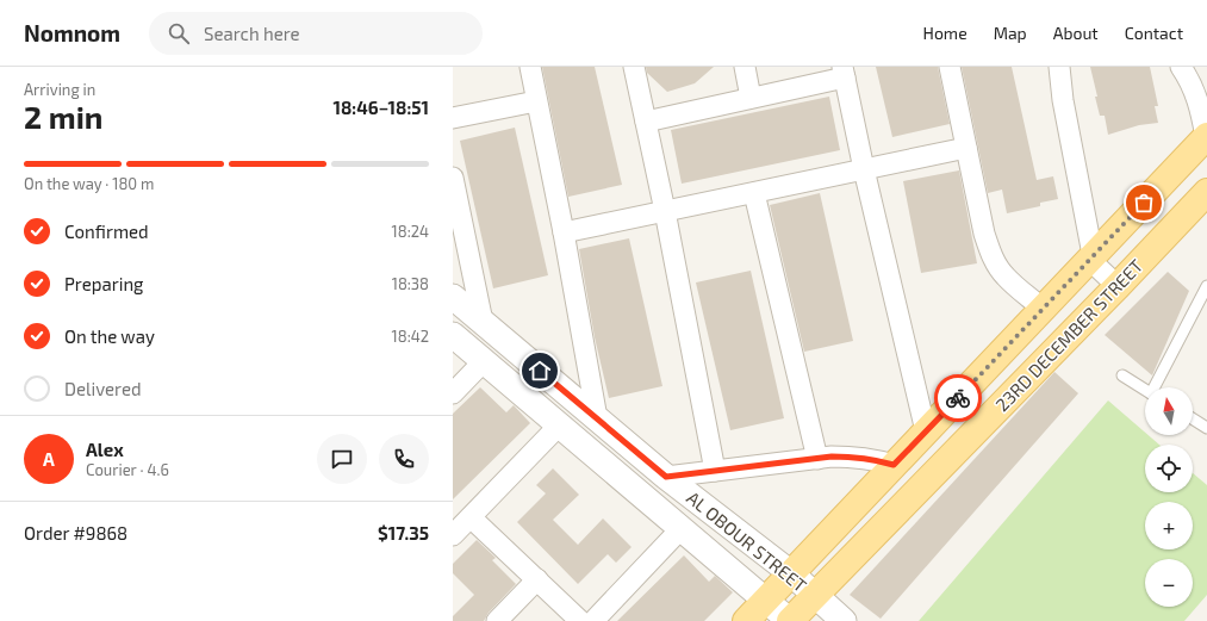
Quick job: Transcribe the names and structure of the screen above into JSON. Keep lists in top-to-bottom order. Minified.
{"streets":{"main road":["23RD DECEMBER STREET"],"street":["AL OBOUR STREET"]},"crossings":[["23RD DECEMBER STREET","AL OBOUR STREET"]],"north":"top","page":{"header":"Nomnom","search":"Search here","nav":["Home","Map","About","Contact"],"heading":["2 min","Arriving in","18:46–18:51"],"panel":["Alex","Courier · 4.6","Order #9868","$17.35"],"bar":"On the way · 180 m","list":[["Confirmed","18:24"],["Preparing","18:38"],["On the way","18:42"],"Delivered"],"map_buttons":["+","−"],"round":"A"}}
